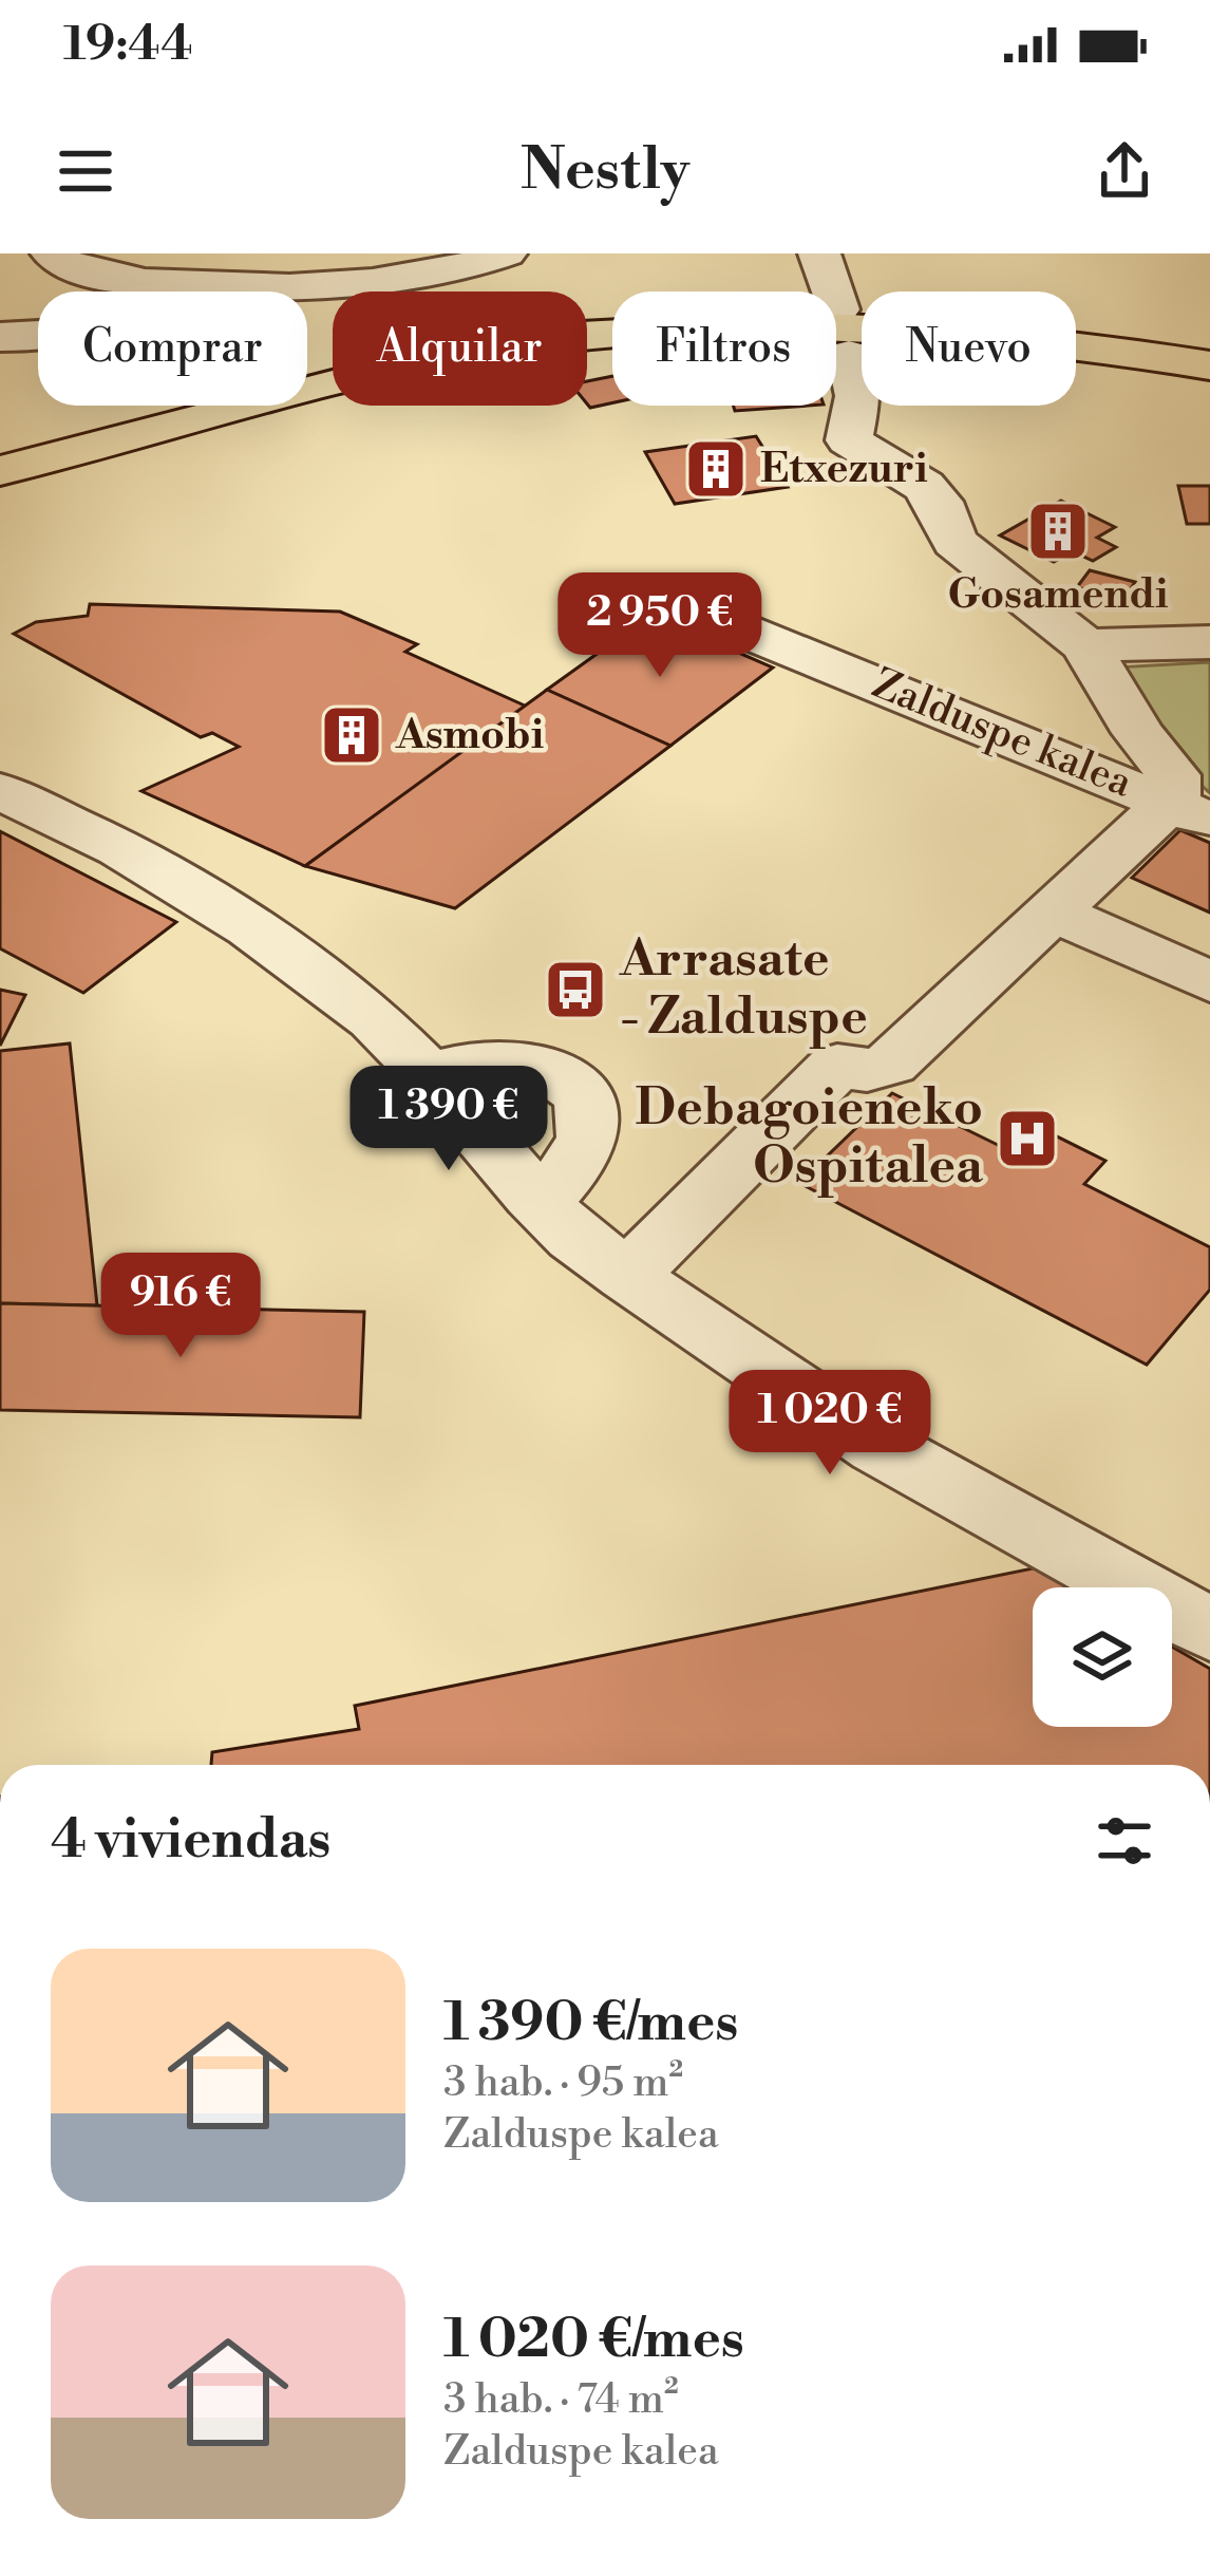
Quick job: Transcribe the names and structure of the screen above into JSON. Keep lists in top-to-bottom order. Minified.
{"streets":{"street":["Zalduspe kalea"]},"places":{"building":["Etxezuri","Gosamendi","Asmobi"],"bus stop":["Arrasate - Zalduspe"],"hospital":["Debagoieneko Ospitalea"]},"page":{"status":"19:44","header":"Nestly","chip":["Comprar","Alquilar","Filtros","Nuevo"],"price":["2 950 €","1 390 €","916 €","1 020 €"],"heading":"4 viviendas","list":[{"name":"1 390 €/mes","note":"3 hab. · 95 m² · Zalduspe kalea"},{"name":"1 020 €/mes","note":"3 hab. · 74 m² · Zalduspe kalea"}]}}
